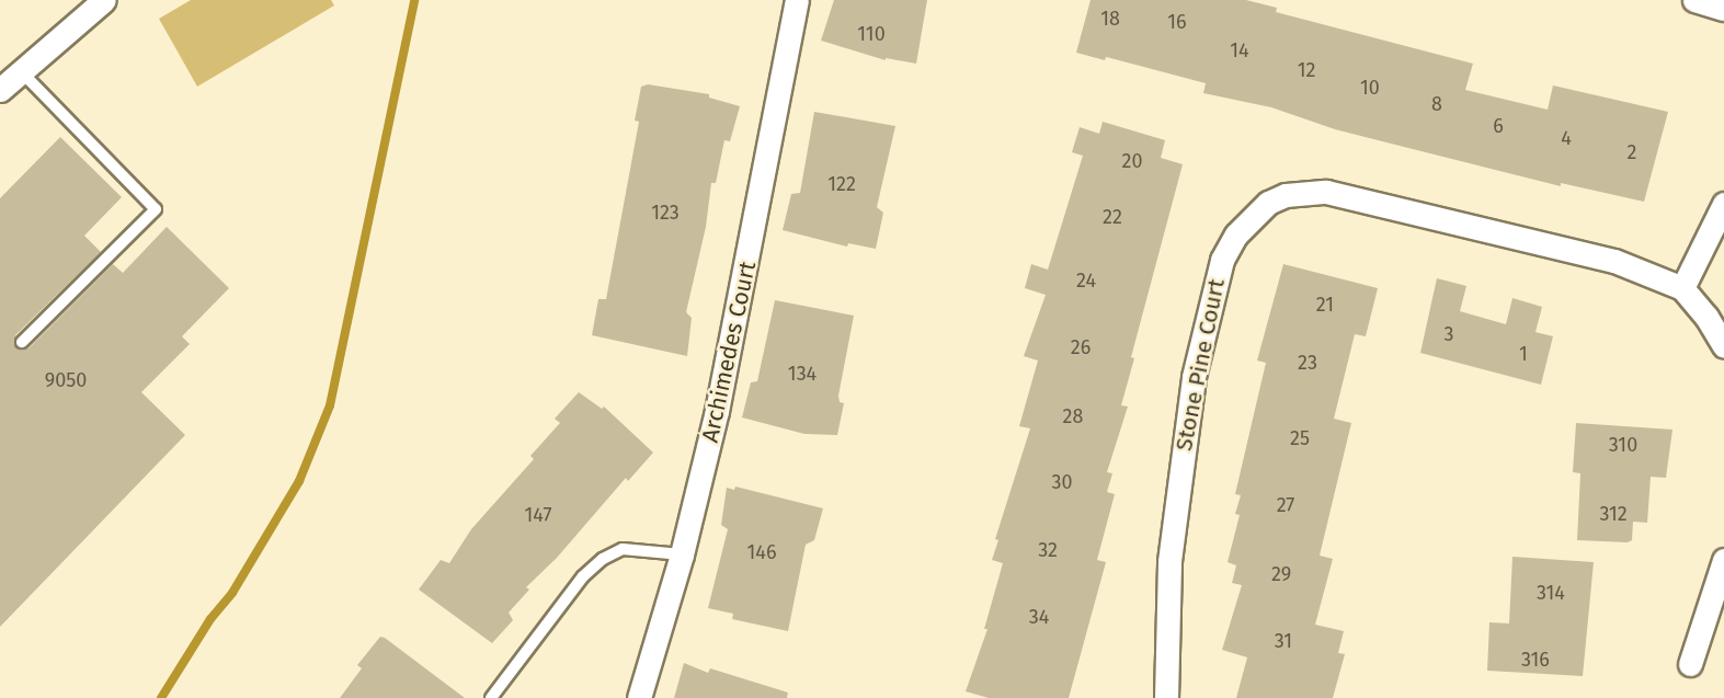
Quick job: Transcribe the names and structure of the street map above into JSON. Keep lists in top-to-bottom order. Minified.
{"streets":{"street":["Archimedes Court","Stone Pine Court"]},"house_numbers":["18","16","110","14","12","10","8","6","4","2","20","122","123","22","24","21","3","26","1","23","134","9050","28","25","310","30","27","312","147","32","146","29","314","34","31","316"]}
